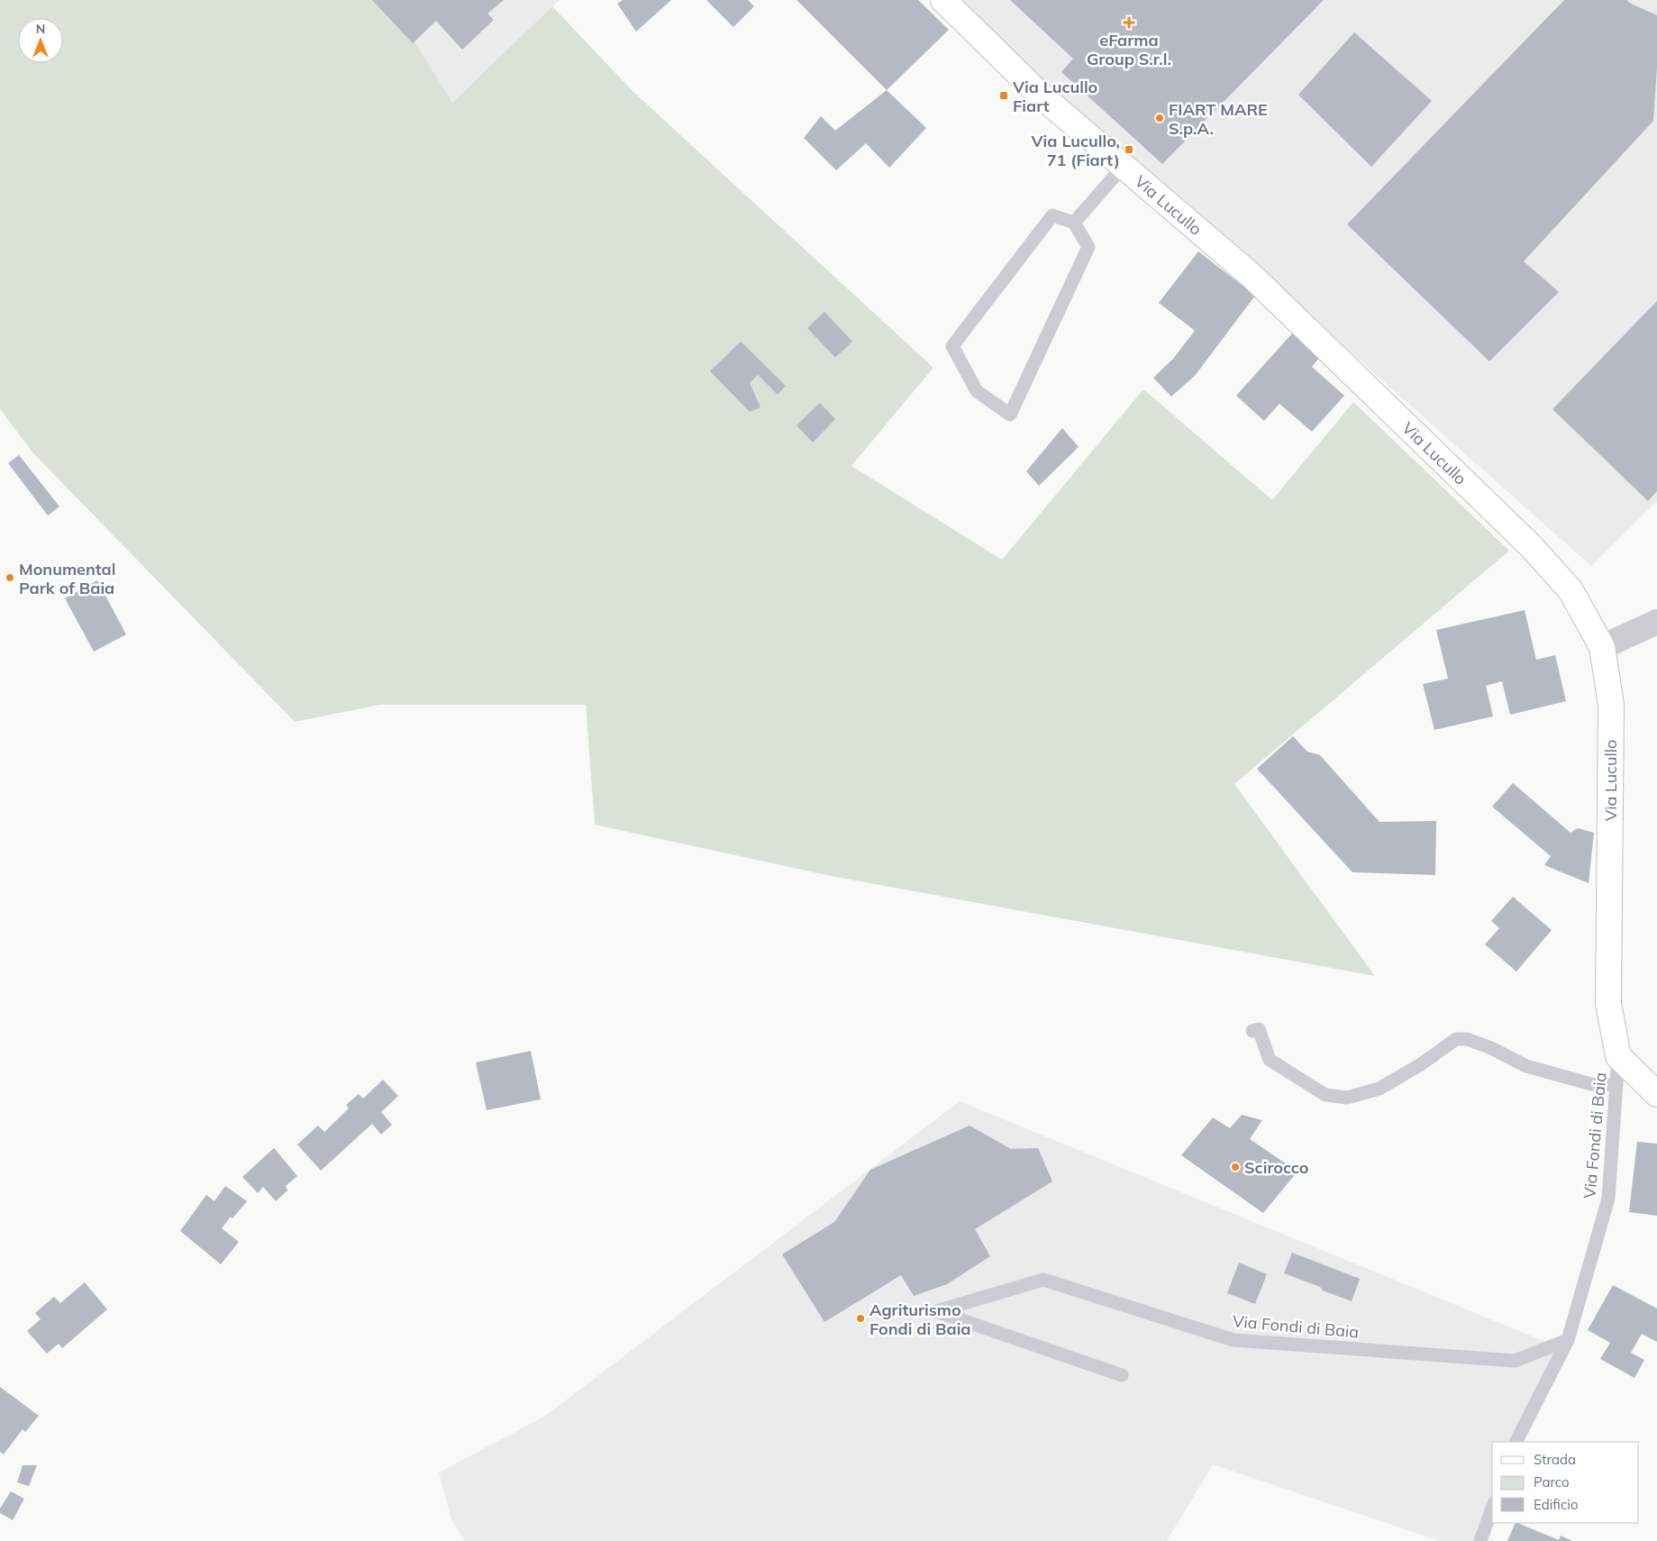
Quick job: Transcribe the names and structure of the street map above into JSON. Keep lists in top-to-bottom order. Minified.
{"streets":{"main road":["Via Lucullo"],"lane":["Via Fondi di Baia"]},"crossings":[["Via Lucullo","Via Fondi di Baia"]],"places":{"health":["eFarma Group S.r.l."],"transit":["Via Lucullo Fiart","Via Lucullo, 71 (Fiart)"],"other":["FIART MARE S.p.A.","Monumental Park of Baia","Scirocco","Agriturismo Fondi di Baia"]},"legend":["Strada","Parco","Edificio"],"north":"top"}
